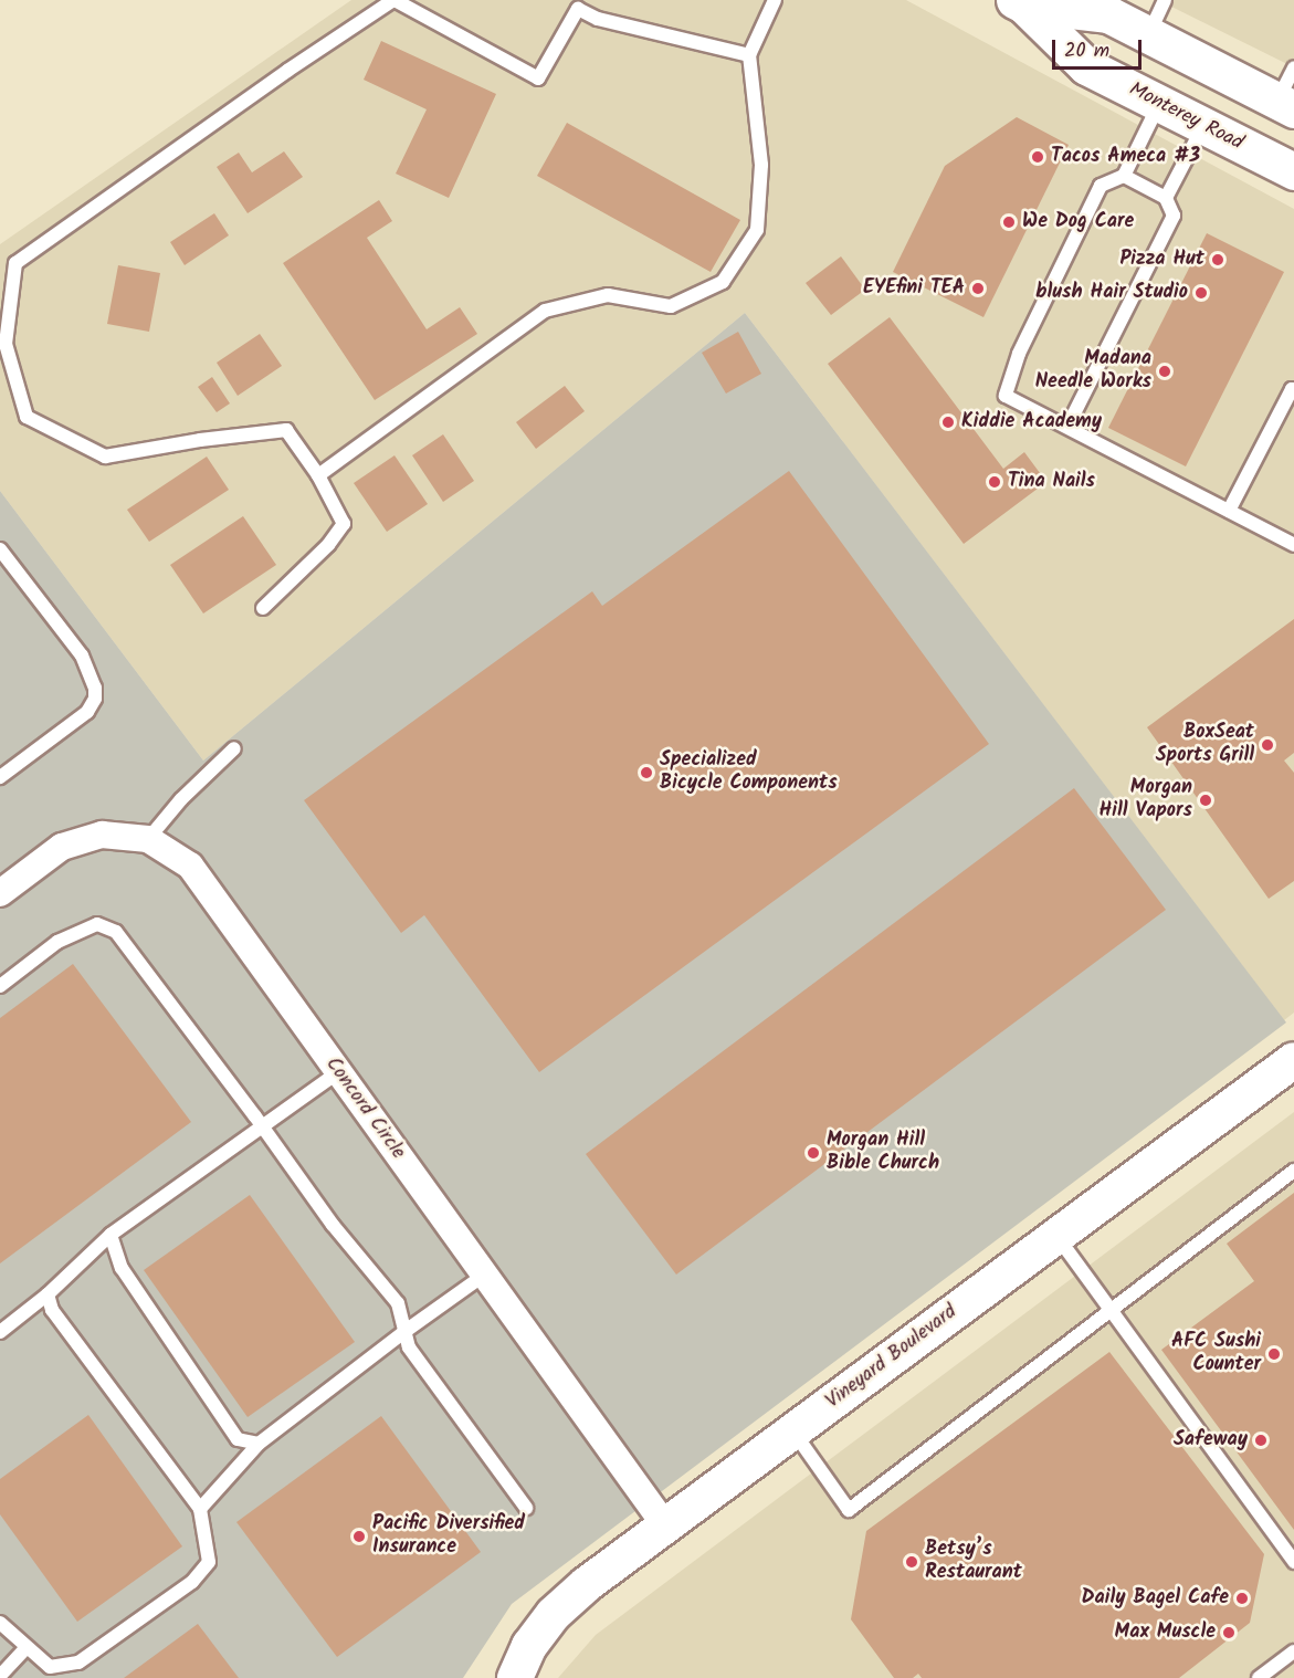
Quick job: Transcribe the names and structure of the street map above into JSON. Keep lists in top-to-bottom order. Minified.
{"streets":{"main road":["Monterey Road"],"street":["Concord Circle","Vineyard Boulevard"]},"crossings":[["Concord Circle","Vineyard Boulevard"]],"places":["Tacos Ameca #3","We Dog Care","Pizza Hut","EYEfini TEA","blush Hair Studio","Madana Needle Works","Kiddie Academy","Tina Nails","BoxSeat Sports Grill","Specialized Bicycle Components","Morgan Hill Vapors","Morgan Hill Bible Church","AFC Sushi Counter","Safeway","Pacific Diversified Insurance","Betsy’s Restaurant","Daily Bagel Cafe","Max Muscle"],"scale_bar":"20 m"}
